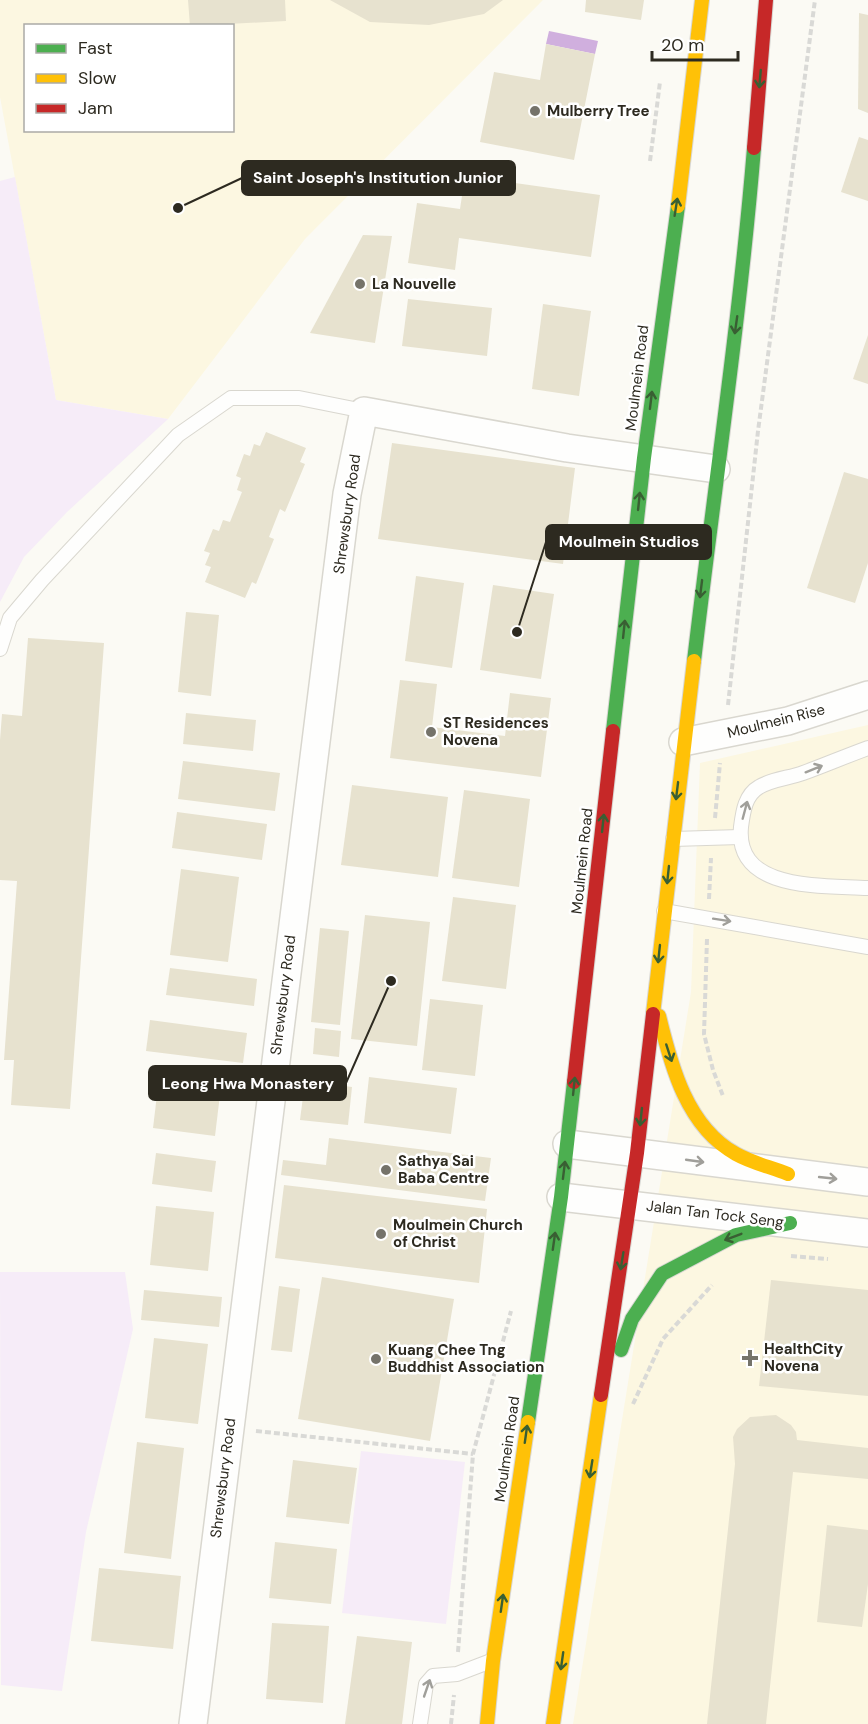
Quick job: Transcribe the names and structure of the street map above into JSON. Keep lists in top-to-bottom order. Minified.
{"streets":{"main road":["Moulmein Road"],"street":["Shrewsbury Road","Moulmein Rise","Jalan Tan Tock Seng"]},"crossings":[["Moulmein Road","Jalan Tan Tock Seng"]],"places":{"other":["Mulberry Tree","Saint Joseph's Institution Junior","La Nouvelle","Moulmein Studios","ST Residences Novena","Leong Hwa Monastery","Sathya Sai Baba Centre","Moulmein Church of Christ","Kuang Chee Tng Buddhist Association"],"health":["HealthCity Novena"]},"legend":["Fast","Slow","Jam"],"scale_bar":"20 m"}
